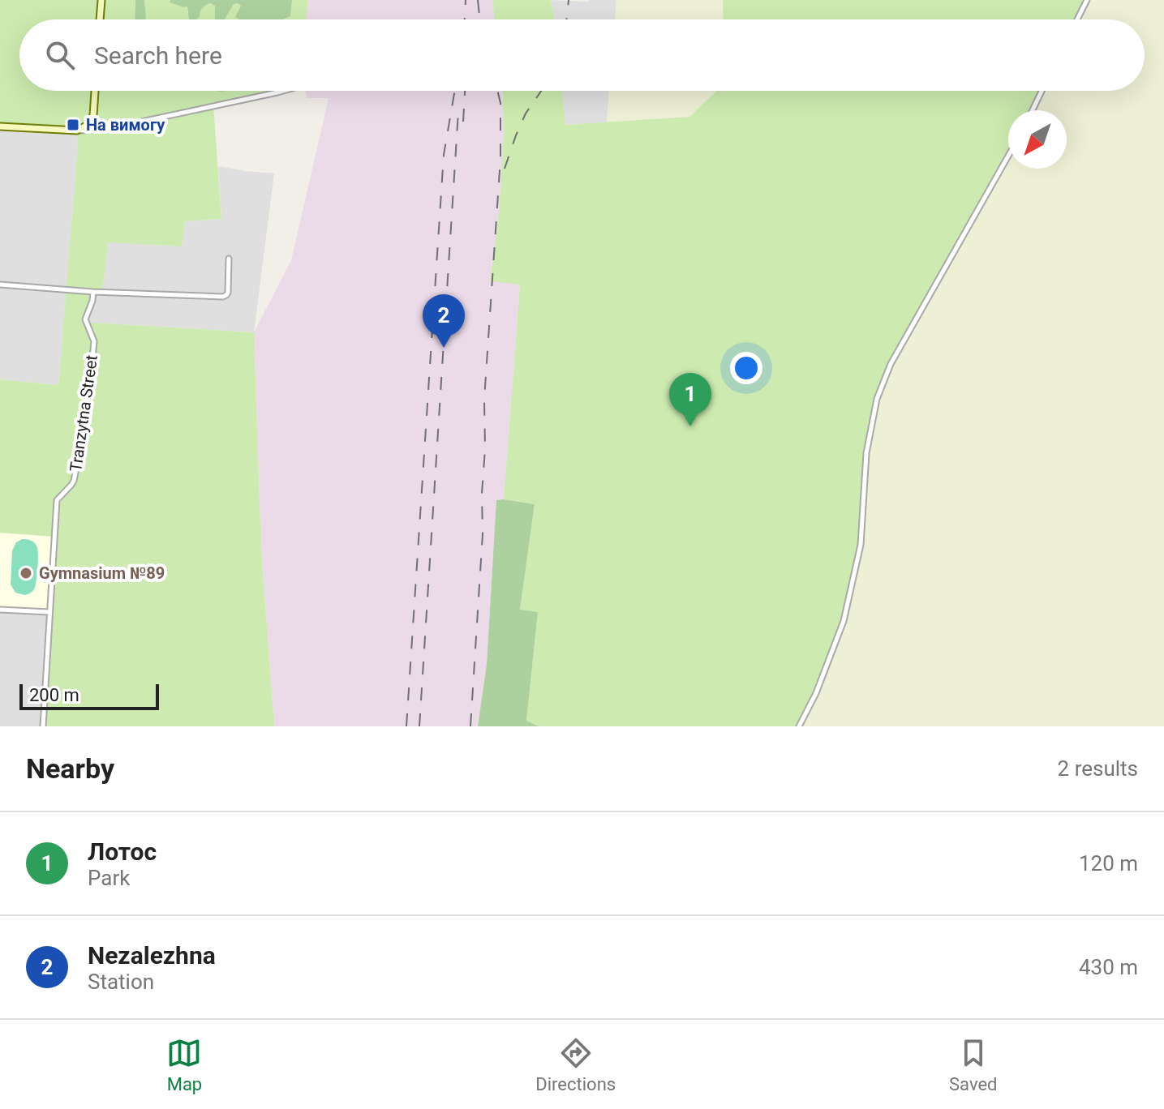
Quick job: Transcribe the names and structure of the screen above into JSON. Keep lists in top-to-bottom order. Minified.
{"streets":{"street":["Tranzytna Street"]},"places":{"transit":["На вимогу"],"other":["Gymnasium №89"]},"scale_bar":"200 m","north":"bottom left","page":{"search":"Search here","pins":["2","1"],"scale":"200 m","heading":["Nearby","2 results"],"list":[{"mark":"1","name":"Лотос","note":"Park","value":"120 m"},{"mark":"2","name":"Nezalezhna","note":"Station","value":"430 m"}],"nav":["Map","Directions","Saved"]}}
